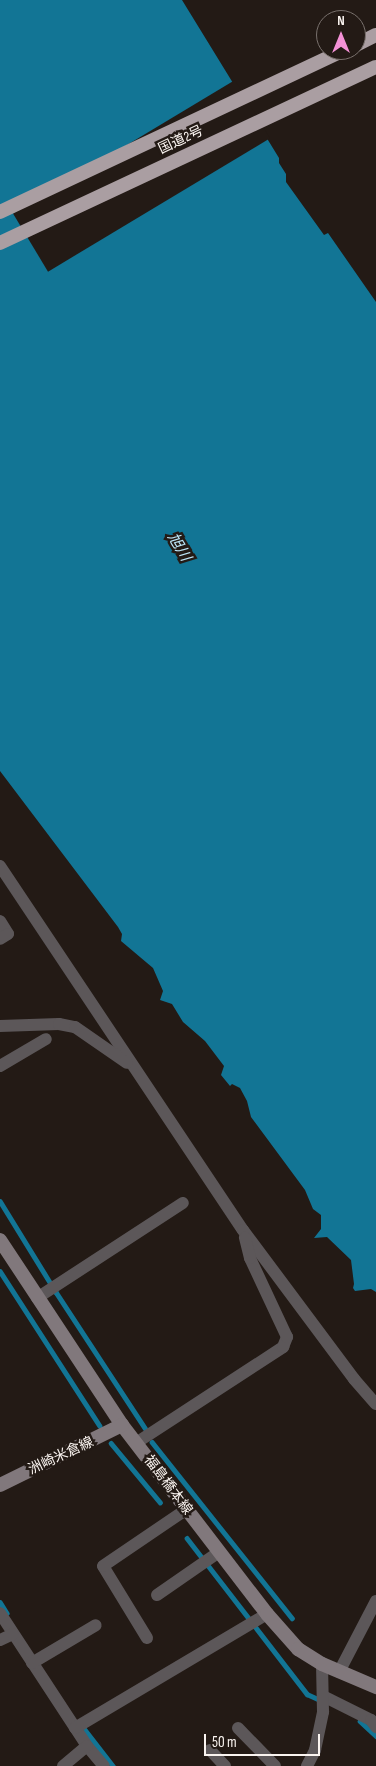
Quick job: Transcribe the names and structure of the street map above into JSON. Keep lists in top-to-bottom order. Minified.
{"streets":{"highway":["国道2号"],"main road":["洲崎米倉線","福島橋本線"]},"crossings":[["洲崎米倉線","福島橋本線"]],"water":["旭川"],"scale_bar":"50 m","north":"top"}
